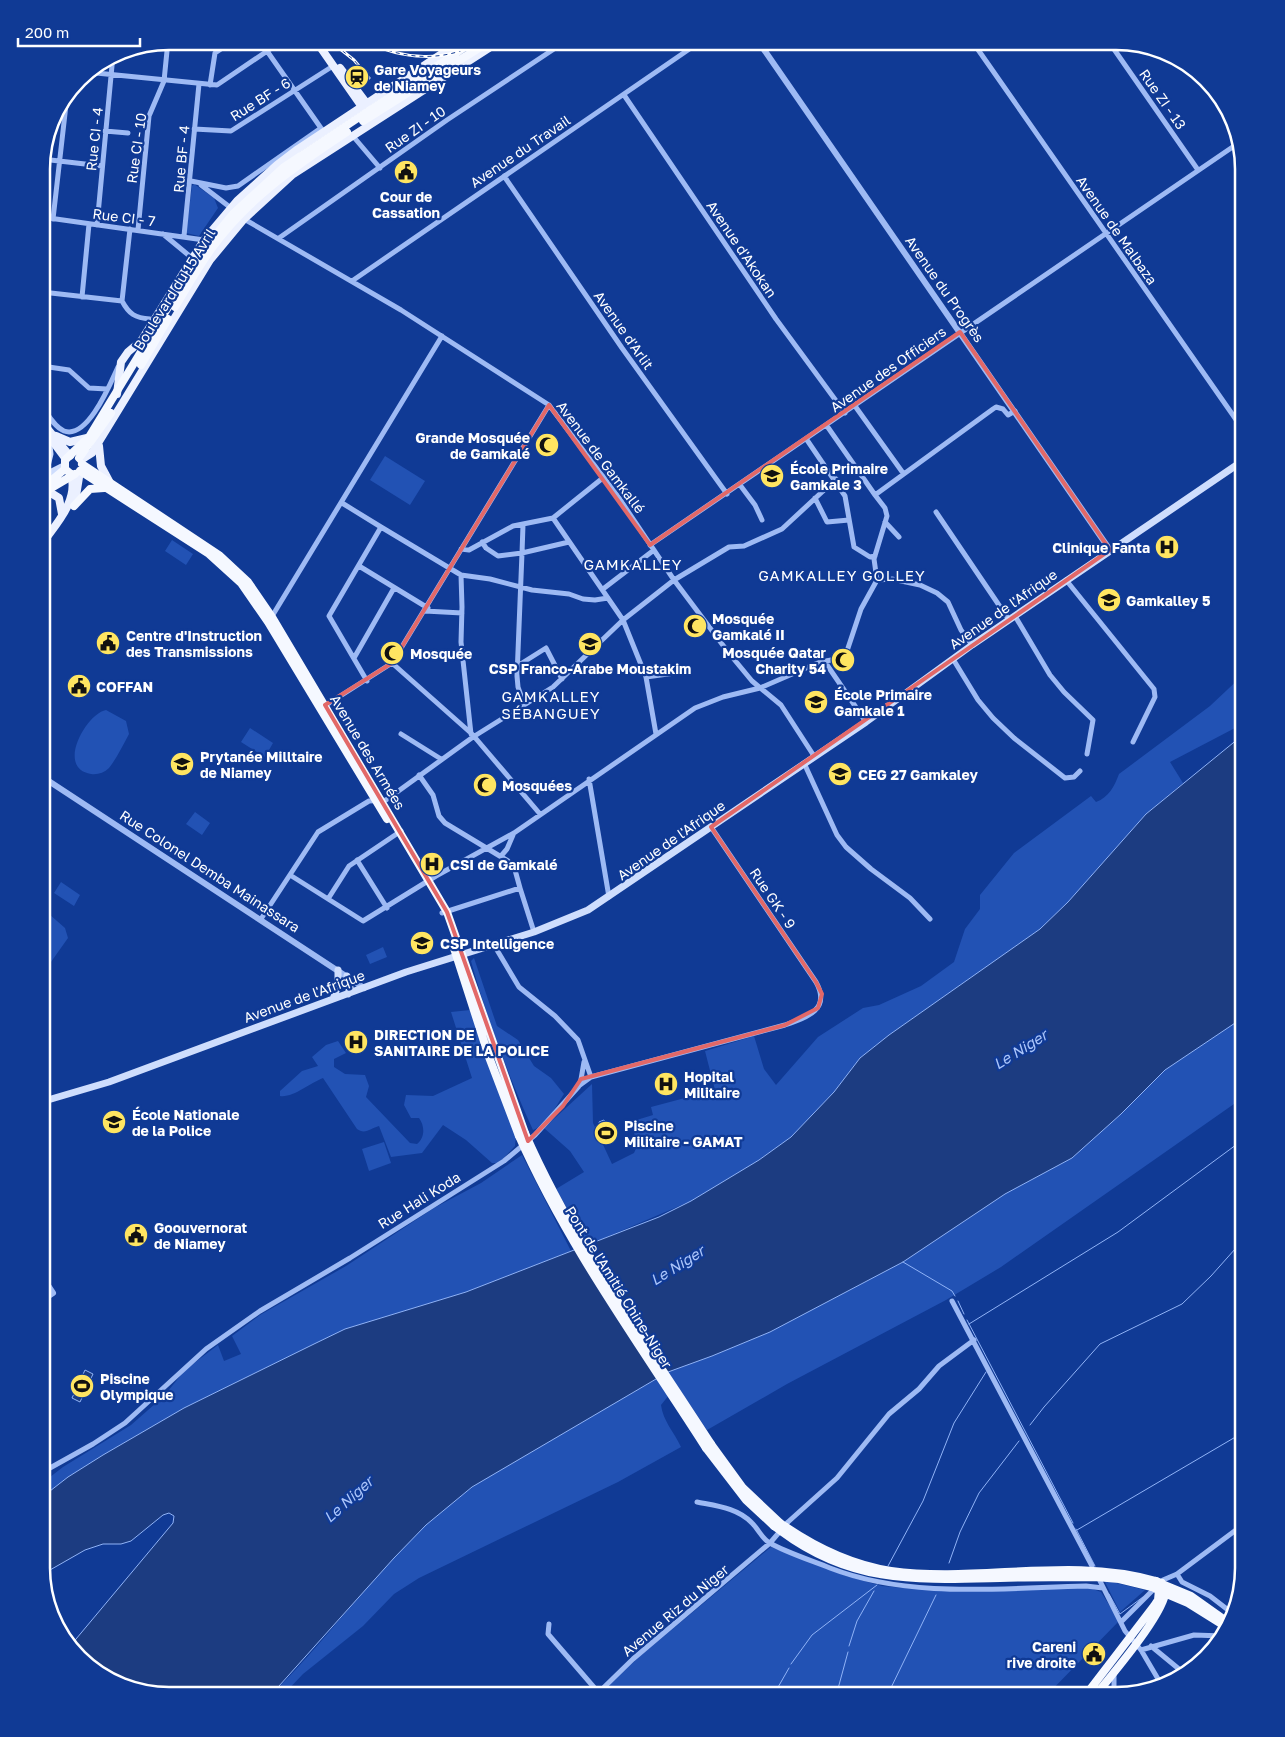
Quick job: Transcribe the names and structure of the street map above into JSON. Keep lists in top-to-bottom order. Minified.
{"streets":{"highway":["Boulevard du 15 Avril","Avenue des Armées","Pont de l'Amitié Chine-Niger"],"main road":["Avenue de l'Afrique"],"street":["Rue BF - 6","Rue ZI - 13","Rue ZI - 10","Rue CI - 4","Rue CI - 10","Avenue du Travail","Rue BF - 4","Rue CI - 7","Avenue de Malbaza","Avenue d'Akokan","Avenue du Progrès","Avenue d'Arlit","Avenue des Officiers","Avenue de Gamkallé","Rue Colonel Demba Mainassara","Rue GK - 9","Rue Hali Koda","Avenue Riz du Niger"]},"crossings":[["Rue BF - 6","Rue BF - 4"],["Rue ZI - 13","Avenue des Officiers"],["Rue ZI - 10","Avenue de Gamkallé"],["Rue CI - 4","Rue CI - 7"],["Rue CI - 10","Rue CI - 7"],["Avenue du Travail","Avenue d'Akokan"],["Avenue du Travail","Avenue d'Arlit"],["Avenue du Travail","Avenue de Gamkallé"],["Rue BF - 4","Rue CI - 7"],["Rue CI - 7","Boulevard du 15 Avril"],["Avenue de Malbaza","Avenue des Officiers"],["Avenue d'Akokan","Avenue des Officiers"],["Boulevard du 15 Avril","Avenue de Gamkallé"],["Boulevard du 15 Avril","Avenue des Armées"],["Avenue du Progrès","Avenue des Officiers"],["Avenue du Progrès","Avenue de l'Afrique"],["Avenue d'Arlit","Avenue des Officiers"],["Avenue des Officiers","Avenue de Gamkallé"],["Avenue de Gamkallé","Avenue de l'Afrique"],["Avenue de l'Afrique","Avenue des Armées"],["Avenue de l'Afrique","Rue Colonel Demba Mainassara"],["Avenue de l'Afrique","Rue GK - 9"],["Avenue des Armées","Pont de l'Amitié Chine-Niger"],["Rue GK - 9","Rue Hali Koda"]],"districts":["GAMKALLEY","GAMKALLEY GOLLEY","GAMKALLEY SÉBANGUEY"],"water":["Le Niger"],"places":{"station":["Gare Voyageurs de Niamey"],"public building":["Cour de Cassation","Centre d'Instruction des Transmissions","COFFAN","Goouvernorat de Niamey","Careni rive droite"],"mosque":["Grande Mosquée de Gamkalé","Mosquée Gamkalé II","Mosquée","Mosquée Qatar Charity 54","Mosquées"],"school or university":["École Primaire Gamkale 3","Gamkalley 5","CSP Franco-Arabe Moustakim","École Primaire Gamkale 1","Prytanée Milltaire de Niamey","CEG 27 Gamkaley","CSP Intelligence","École Nationale de la Police"],"hospital":["Clinique Fanta","CSI de Gamkalé","DIRECTION DE SANITAIRE DE LA POLICE","Hopital Militaire"],"sports":["Piscine Militaire - GAMAT","Piscine Olympique"]},"scale_bar":"200 m"}
